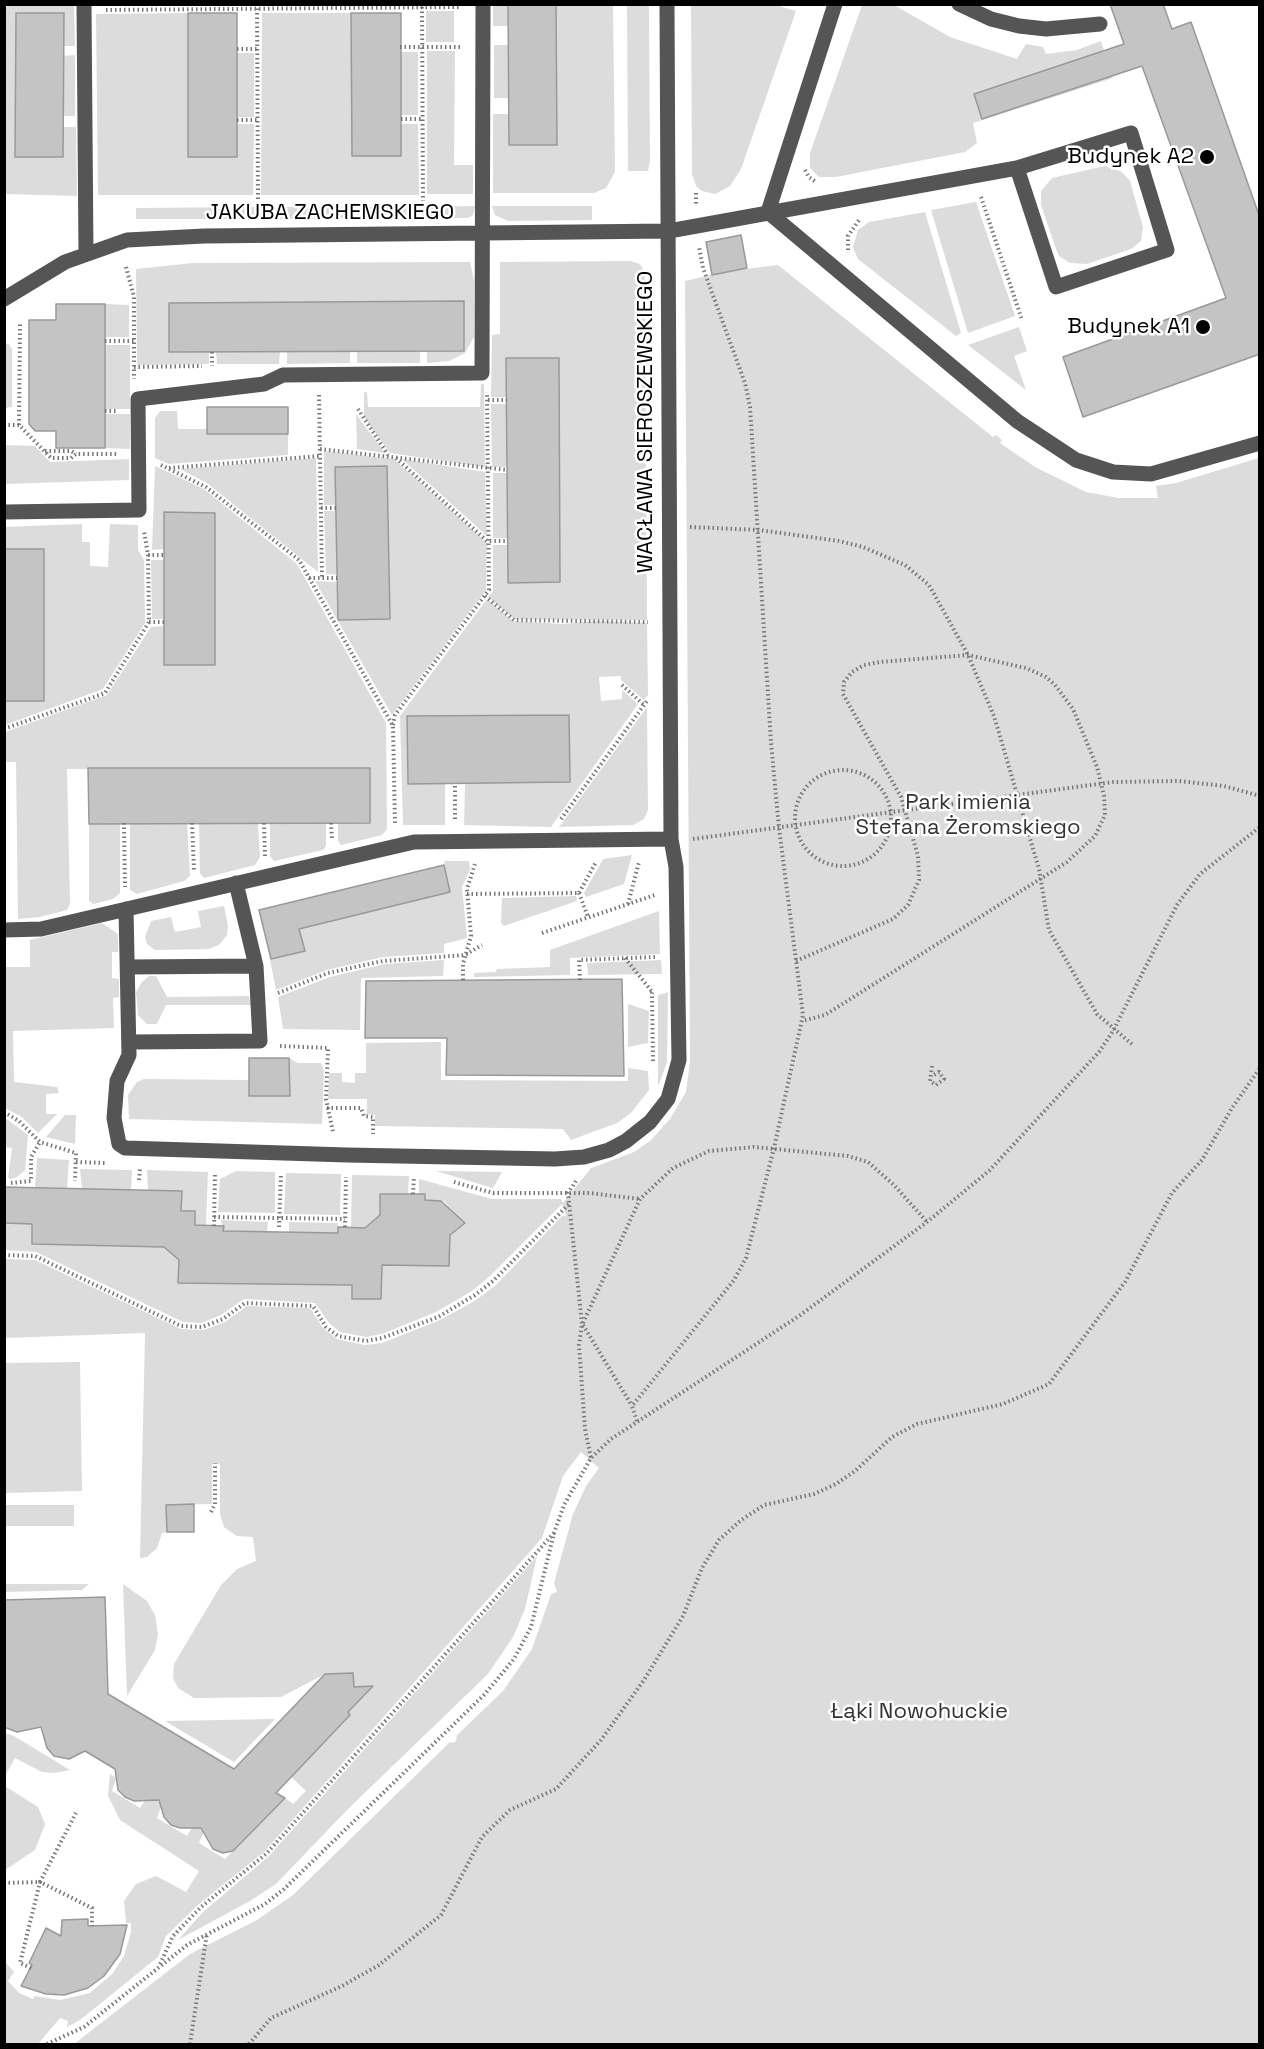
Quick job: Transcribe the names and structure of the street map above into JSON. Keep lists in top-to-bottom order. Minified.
{"streets":{"street":["JAKUBA ZACHEMSKIEGO","WACŁAWA SIEROSZEWSKIEGO"]},"crossings":[["JAKUBA ZACHEMSKIEGO","WACŁAWA SIEROSZEWSKIEGO"]],"parks":["Park imienia Stefana Żeromskiego","Łąki Nowohuckie"],"places":["Budynek A2","Budynek A1"]}
